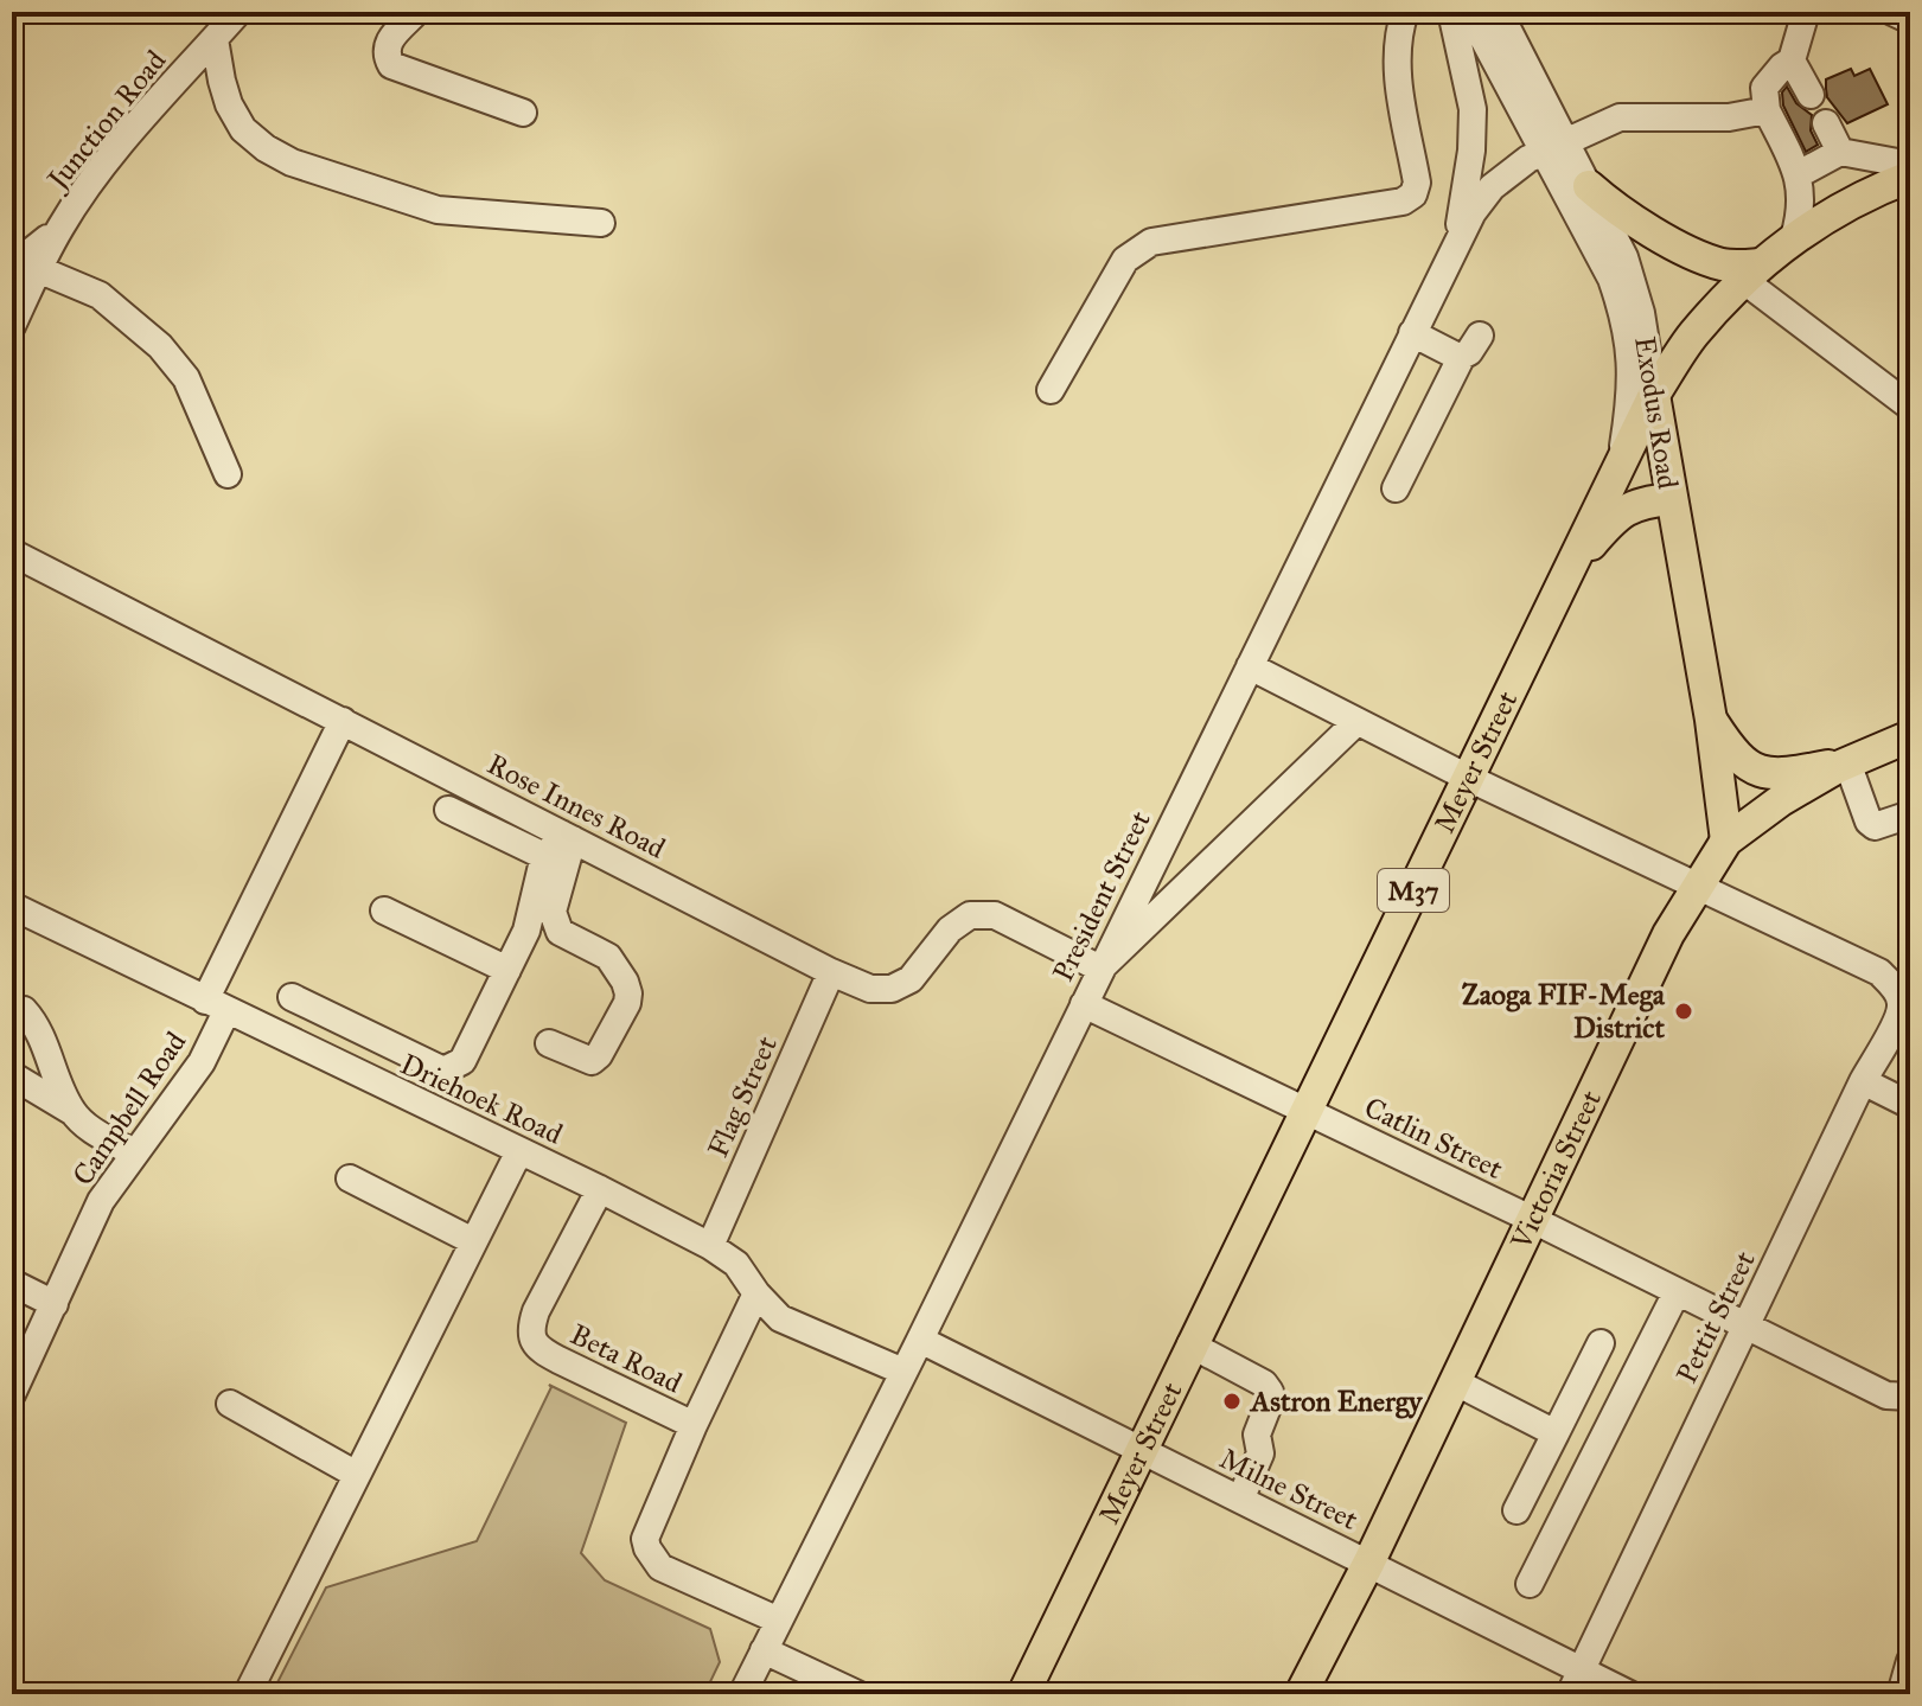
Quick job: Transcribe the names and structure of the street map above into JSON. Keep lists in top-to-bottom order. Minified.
{"streets":{"main road":["Exodus Road","Meyer Street","M37","Victoria Street"],"street":["Junction Road","Rose Innes Road","President Street","Flag Street","Driehoek Road","Campbell Road","Catlin Street","Pettit Street","Beta Road","Milne Street"]},"crossings":[["Exodus Road","Meyer Street"],["Exodus Road","President Street"],["Exodus Road","Victoria Street"],["Meyer Street","Catlin Street"],["Meyer Street","Milne Street"],["Rose Innes Road","President Street"],["Rose Innes Road","Flag Street"],["Rose Innes Road","Campbell Road"],["President Street","Driehoek Road"],["President Street","Catlin Street"],["President Street","Milne Street"],["Flag Street","Driehoek Road"],["Driehoek Road","Campbell Road"],["Driehoek Road","Beta Road"],["Catlin Street","Victoria Street"],["Catlin Street","Pettit Street"],["Victoria Street","Pettit Street"],["Victoria Street","Milne Street"],["Pettit Street","Milne Street"]],"places":["Zaoga FIF-Mega District","Astron Energy"]}
